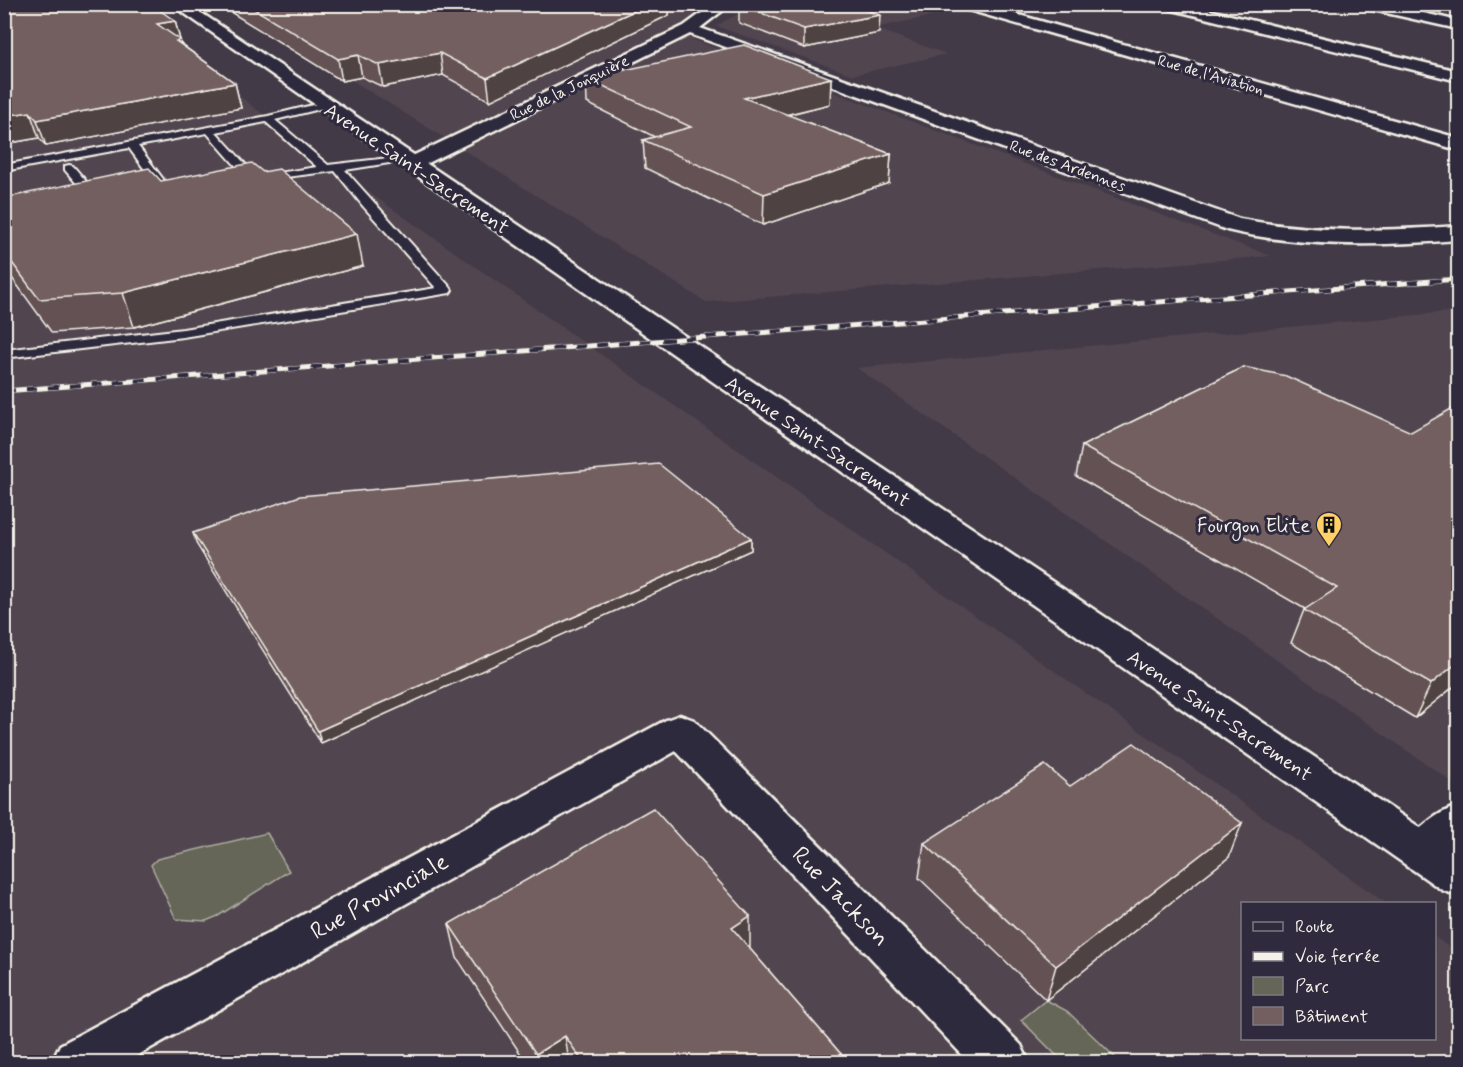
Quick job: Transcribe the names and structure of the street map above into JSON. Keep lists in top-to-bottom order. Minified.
{"streets":{"street":["Rue de l'Aviation","Rue de la Jonquière","Rue des Ardennes","Avenue Saint-Sacrement","Rue Provinciale","Rue Jackson"]},"crossings":[["Rue de la Jonquière","Rue des Ardennes"],["Rue de la Jonquière","Avenue Saint-Sacrement"],["Rue Provinciale","Rue Jackson"]],"places":{"building":["Fourgon Elite"]},"legend":["Route","Voie ferrée","Parc","Bâtiment"]}
